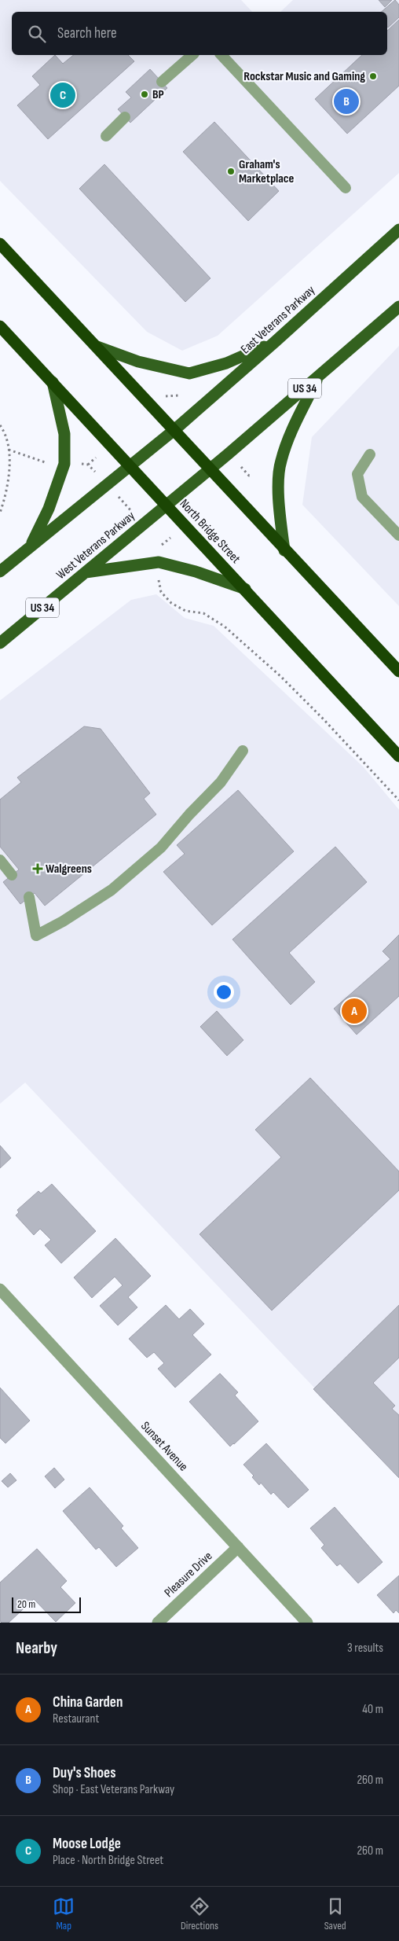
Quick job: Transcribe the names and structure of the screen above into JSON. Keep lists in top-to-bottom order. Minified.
{"streets":{"highway":["North Bridge Street"],"main road":["East Veterans Parkway","US 34","West Veterans Parkway"],"street":["Sunset Avenue","Pleasure Drive"]},"crossings":[["US 34","West Veterans Parkway"],["North Bridge Street","West Veterans Parkway"],["Sunset Avenue","Pleasure Drive"]],"places":{"other":["Rockstar Music and Gaming","BP","Graham's Marketplace"],"health":["Walgreens"]},"scale_bar":"20 m","page":{"search":"Search here","pins":["C","B","A"],"scale":"20 m","heading":["Nearby","3 results"],"list":[{"mark":"A","name":"China Garden","note":"Restaurant","value":"40 m"},{"mark":"B","name":"Duy's Shoes","note":"Shop · East Veterans Parkway","value":"260 m"},{"mark":"C","name":"Moose Lodge","note":"Place · North Bridge Street","value":"260 m"}],"nav":["Map","Directions","Saved"]}}
